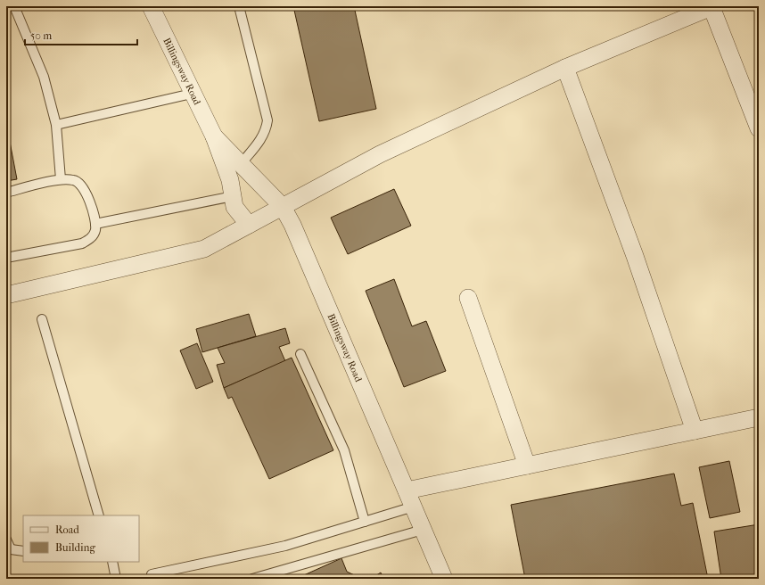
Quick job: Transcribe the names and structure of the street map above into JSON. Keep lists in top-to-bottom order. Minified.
{"streets":{"street":["Billingsway Road"]},"legend":["Road","Building"],"scale_bar":"50 m"}
